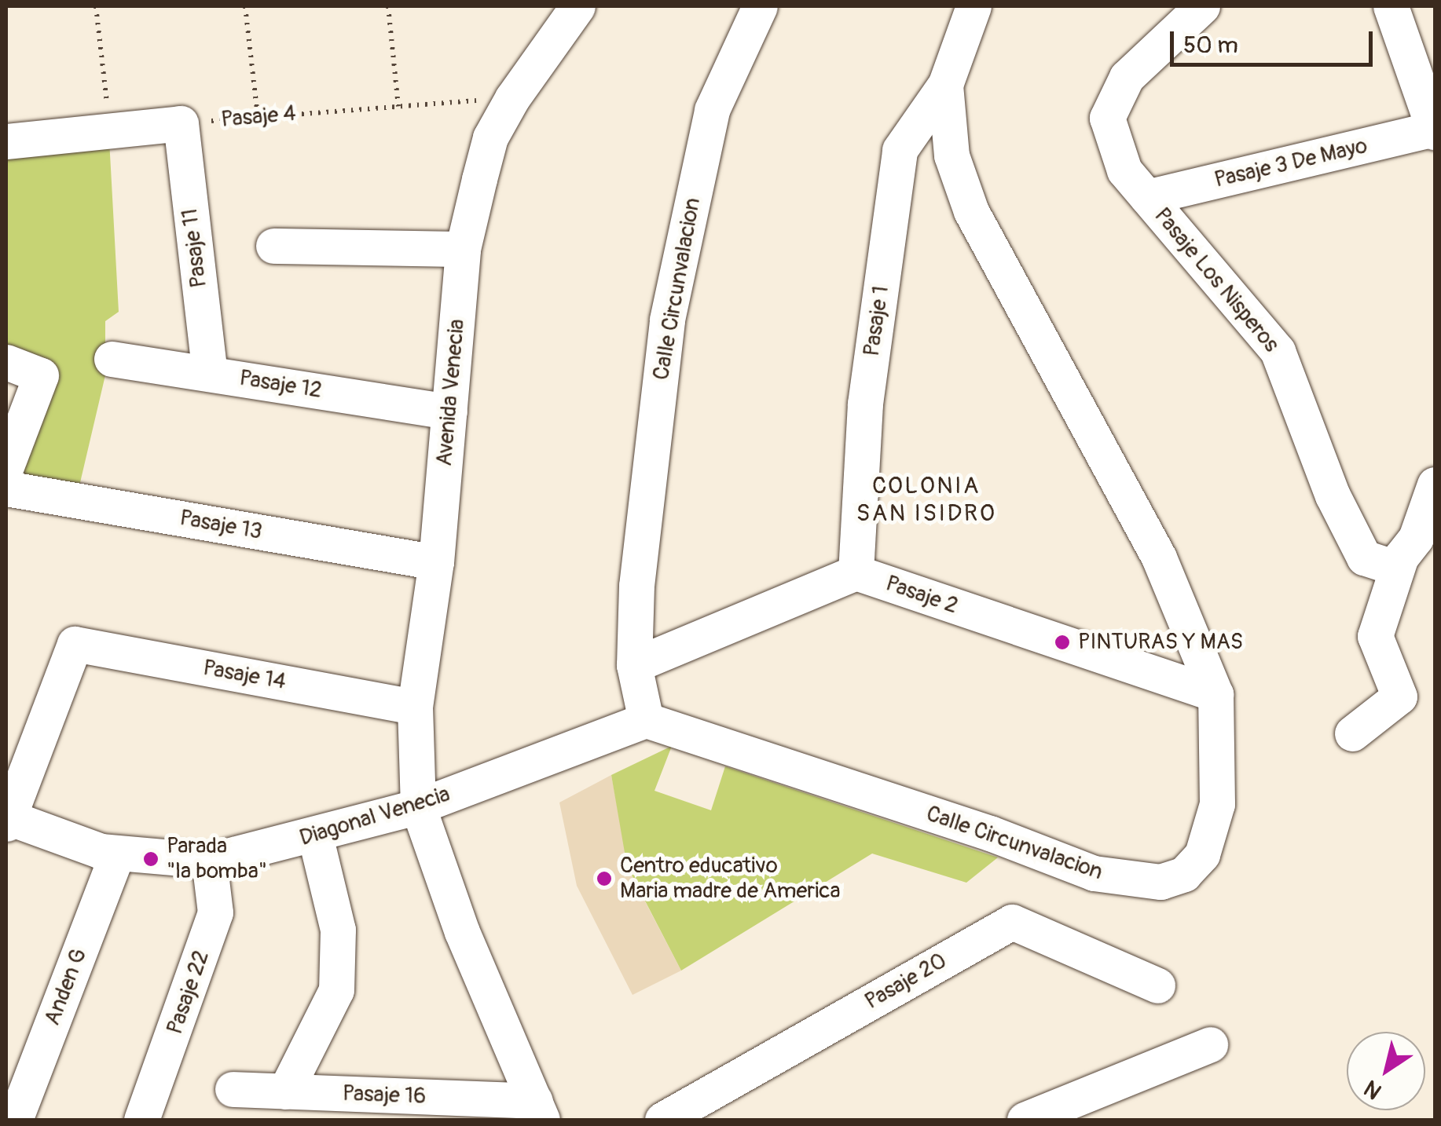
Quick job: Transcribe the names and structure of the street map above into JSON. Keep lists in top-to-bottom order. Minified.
{"streets":{"street":["Pasaje 3 De Mayo","Pasaje 11","Pasaje Los Nisperos","Calle Circunvalacion","Pasaje 1","Pasaje 12","Avenida Venecia","Pasaje 13","Pasaje 2","Pasaje 14","Diagonal Venecia","Pasaje 20","Anden G","Pasaje 22","Pasaje 16"],"path":["Pasaje 4"]},"crossings":[["Pasaje 4","Pasaje 11"],["Pasaje 4","Avenida Venecia"],["Pasaje 3 De Mayo","Pasaje Los Nisperos"],["Pasaje 11","Pasaje 12"],["Calle Circunvalacion","Pasaje 1"],["Calle Circunvalacion","Pasaje 2"],["Calle Circunvalacion","Diagonal Venecia"],["Pasaje 1","Pasaje 2"],["Pasaje 12","Avenida Venecia"],["Avenida Venecia","Pasaje 13"],["Avenida Venecia","Pasaje 14"],["Avenida Venecia","Diagonal Venecia"],["Avenida Venecia","Pasaje 16"],["Pasaje 14","Diagonal Venecia"],["Diagonal Venecia","Anden G"],["Diagonal Venecia","Pasaje 22"]],"districts":["COLONIA SAN ISIDRO"],"places":["PINTURAS Y MAS","Parada \"la bomba\"","Centro educativo Maria madre de America"],"scale_bar":"50 m","north":"bottom left"}
